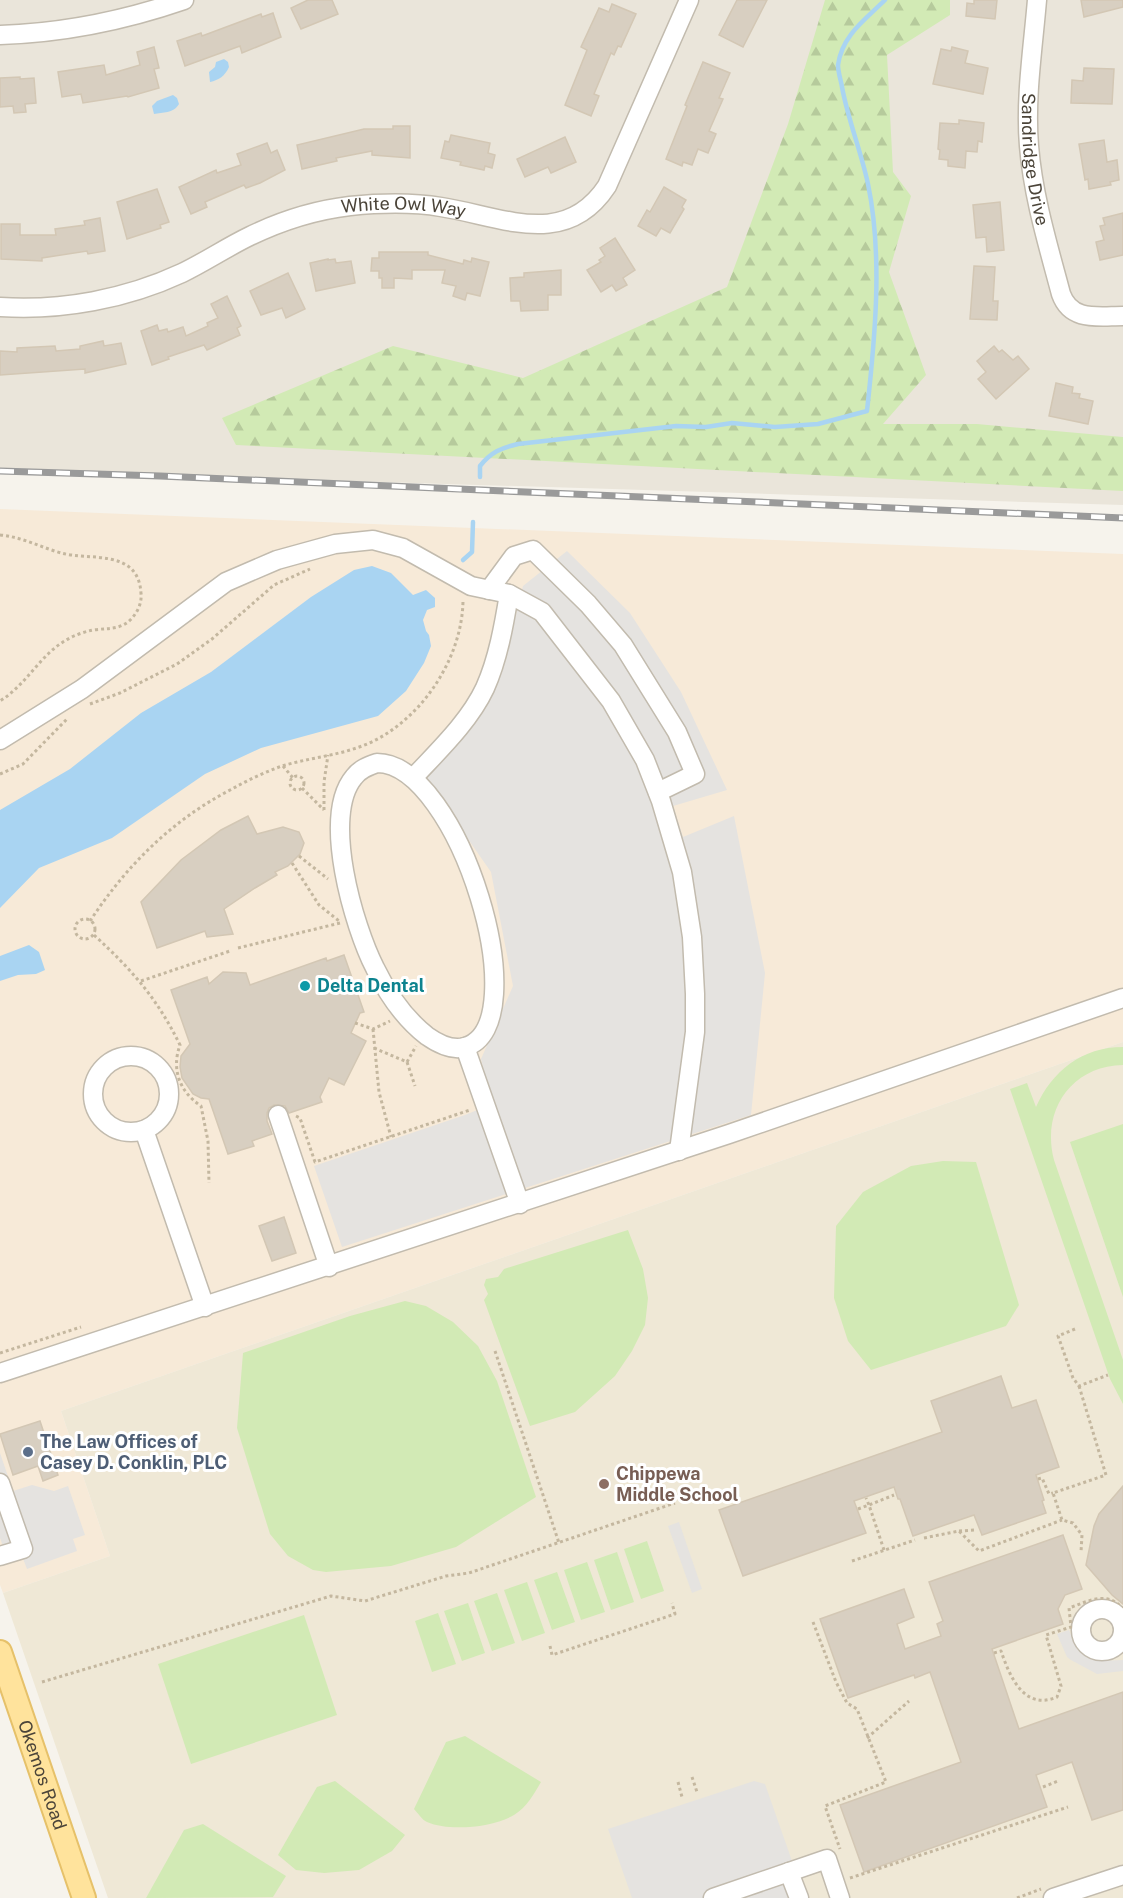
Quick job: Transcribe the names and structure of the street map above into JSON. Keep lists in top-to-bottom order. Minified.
{"streets":{"main road":["Okemos Road"],"street":["Sandridge Drive","White Owl Way"]},"places":["Delta Dental","The Law Offices of Casey D. Conklin, PLC","Chippewa Middle School"]}
